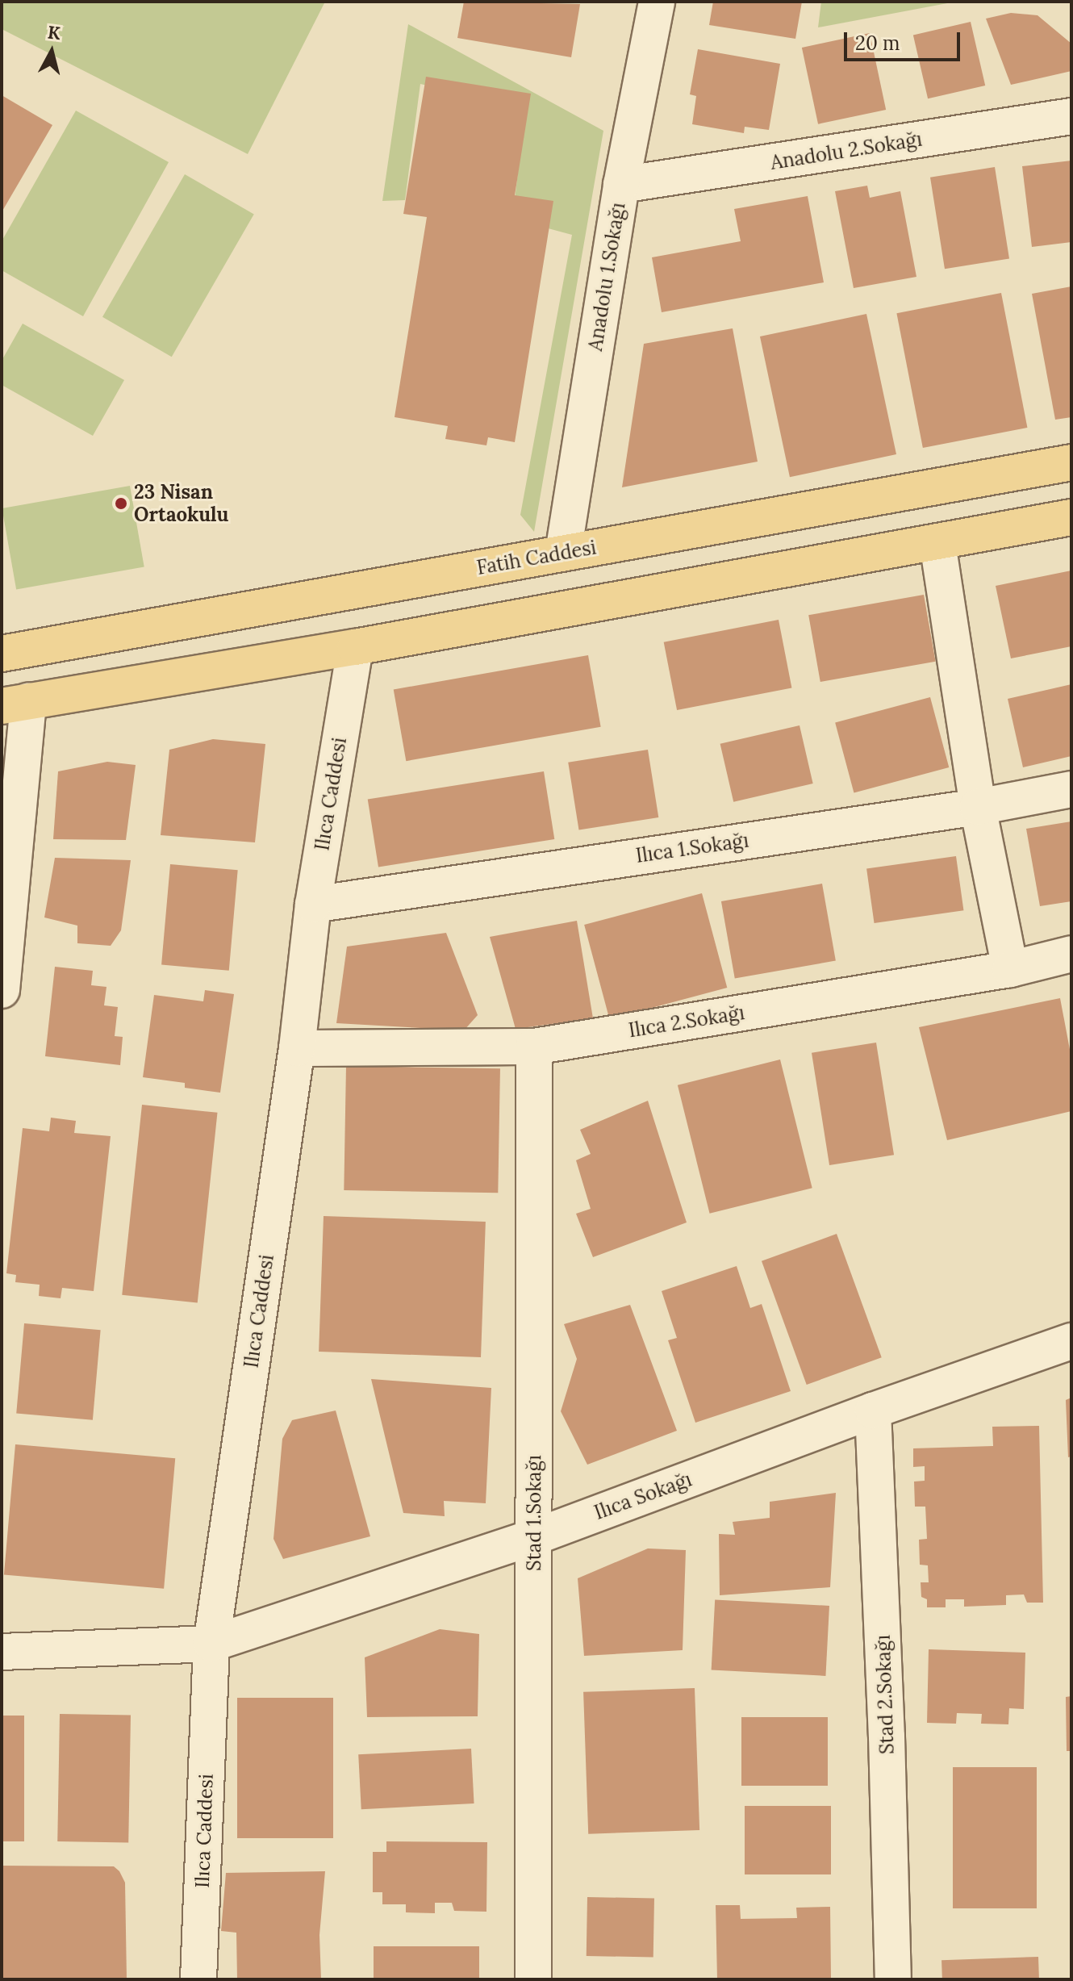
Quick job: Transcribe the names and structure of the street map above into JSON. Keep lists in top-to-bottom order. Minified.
{"streets":{"main road":["Fatih Caddesi"],"street":["Anadolu 2.Sokağı","Anadolu 1.Sokağı","Ilıca Caddesi","Ilıca 1.Sokağı","Ilıca 2.Sokağı","Ilıca Sokağı","Stad 1.Sokağı","Stad 2.Sokağı"]},"crossings":[["Anadolu 2.Sokağı","Anadolu 1.Sokağı"],["Anadolu 1.Sokağı","Fatih Caddesi"],["Ilıca Caddesi","Ilıca 1.Sokağı"],["Ilıca Caddesi","Ilıca 2.Sokağı"],["Ilıca Caddesi","Ilıca Sokağı"],["Ilıca 2.Sokağı","Stad 1.Sokağı"],["Ilıca Sokağı","Stad 1.Sokağı"],["Ilıca Sokağı","Stad 2.Sokağı"]],"places":["23 Nisan Ortaokulu"],"scale_bar":"20 m","north":"top"}
